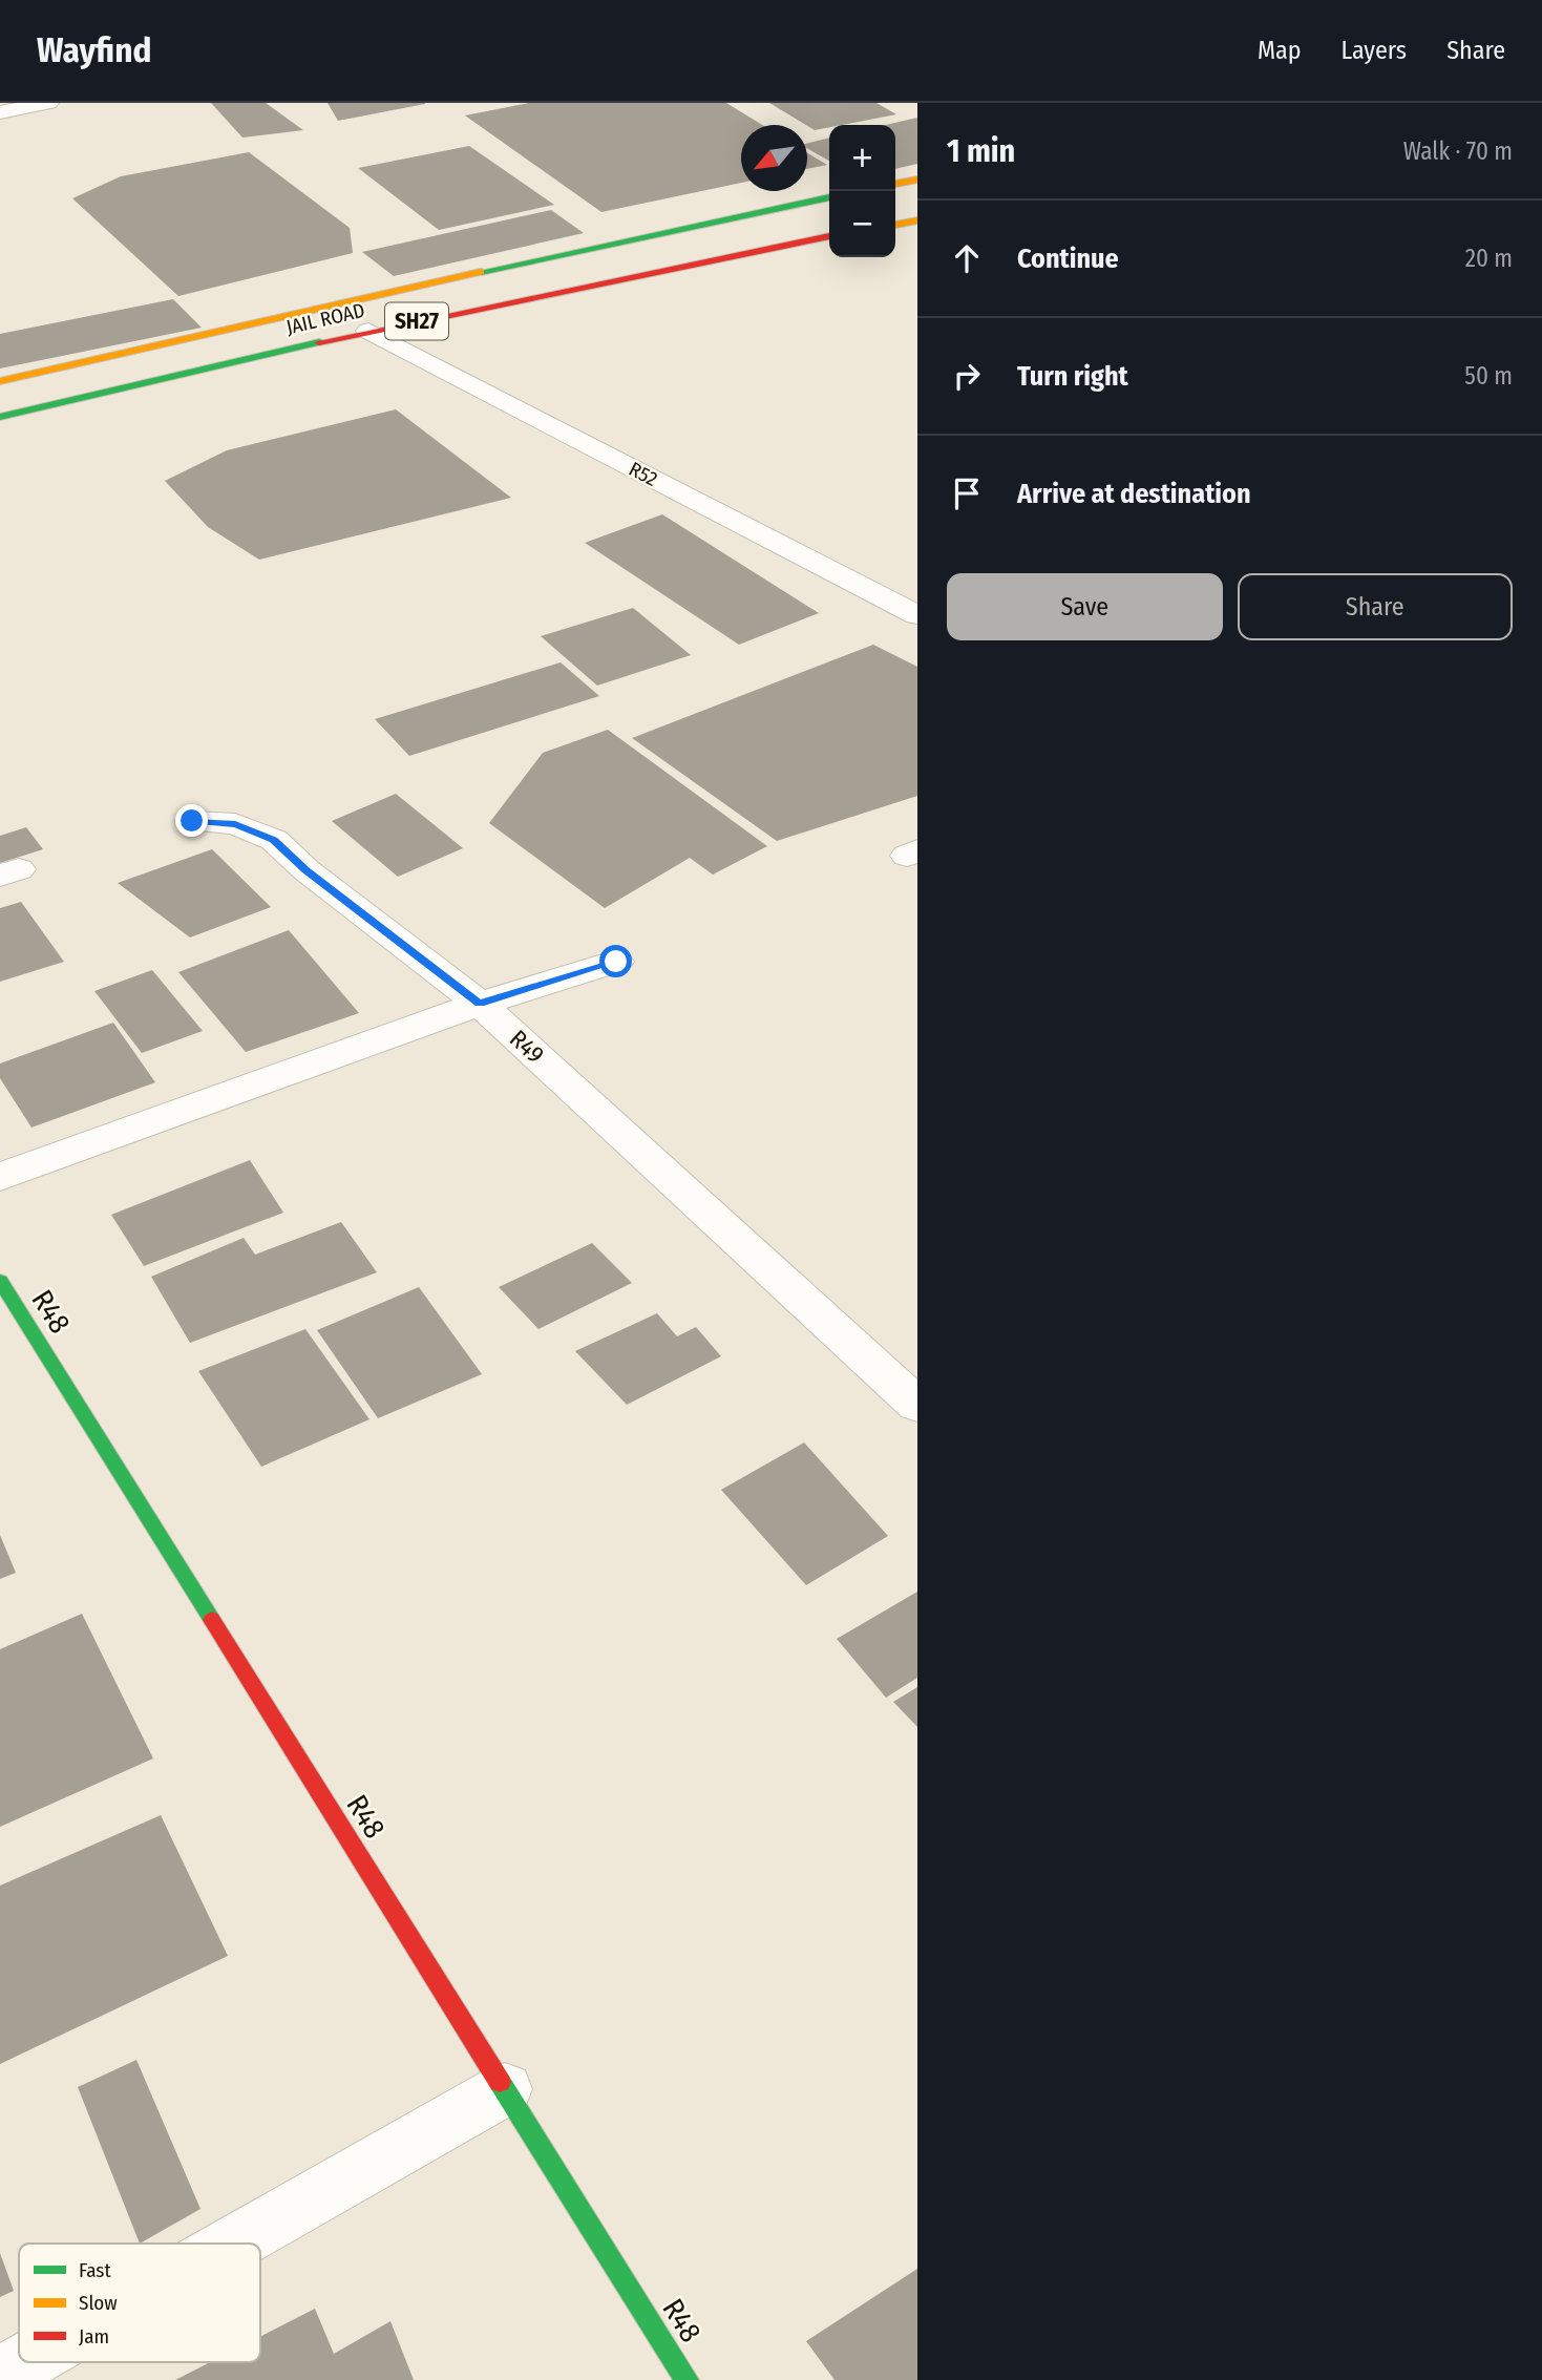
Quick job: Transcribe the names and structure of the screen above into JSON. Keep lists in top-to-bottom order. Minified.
{"streets":{"main road":["JAIL ROAD","SH27","R48"],"street":["R52","R49"]},"crossings":[["JAIL ROAD","R52"]],"legend":["Fast","Slow","Jam"],"north":"bottom left","page":{"header":"Wayfind","nav":["Map","Layers","Share"],"heading":["1 min","Walk · 70 m"],"map_buttons":["+","−"],"list":[["Continue","20 m"],["Turn right","50 m"],"Arrive at destination"],"buttons":["Save","Share"]}}
